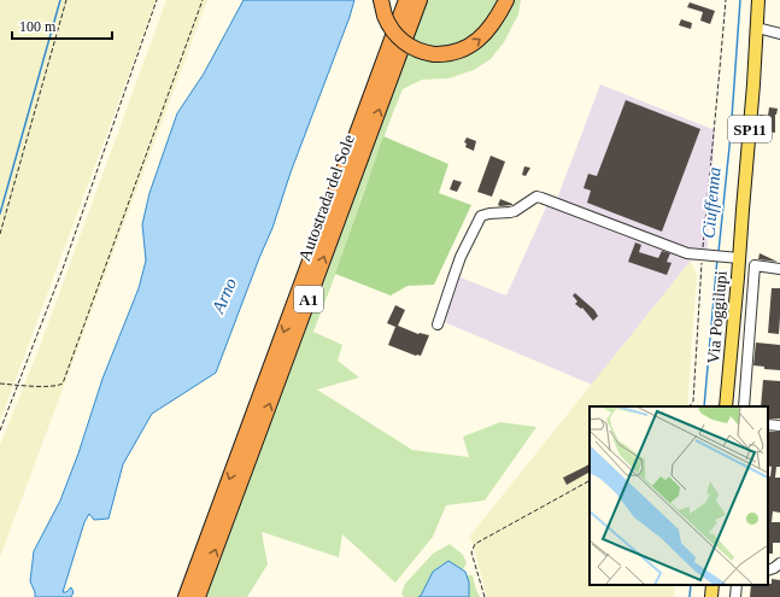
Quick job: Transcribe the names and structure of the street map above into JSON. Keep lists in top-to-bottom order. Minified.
{"streets":{"highway":["Autostrada del Sole","A1"],"main road":["SP11","Via Poggilupi"]},"water":["Ciuffenna","Arno"],"scale_bar":"100 m"}
